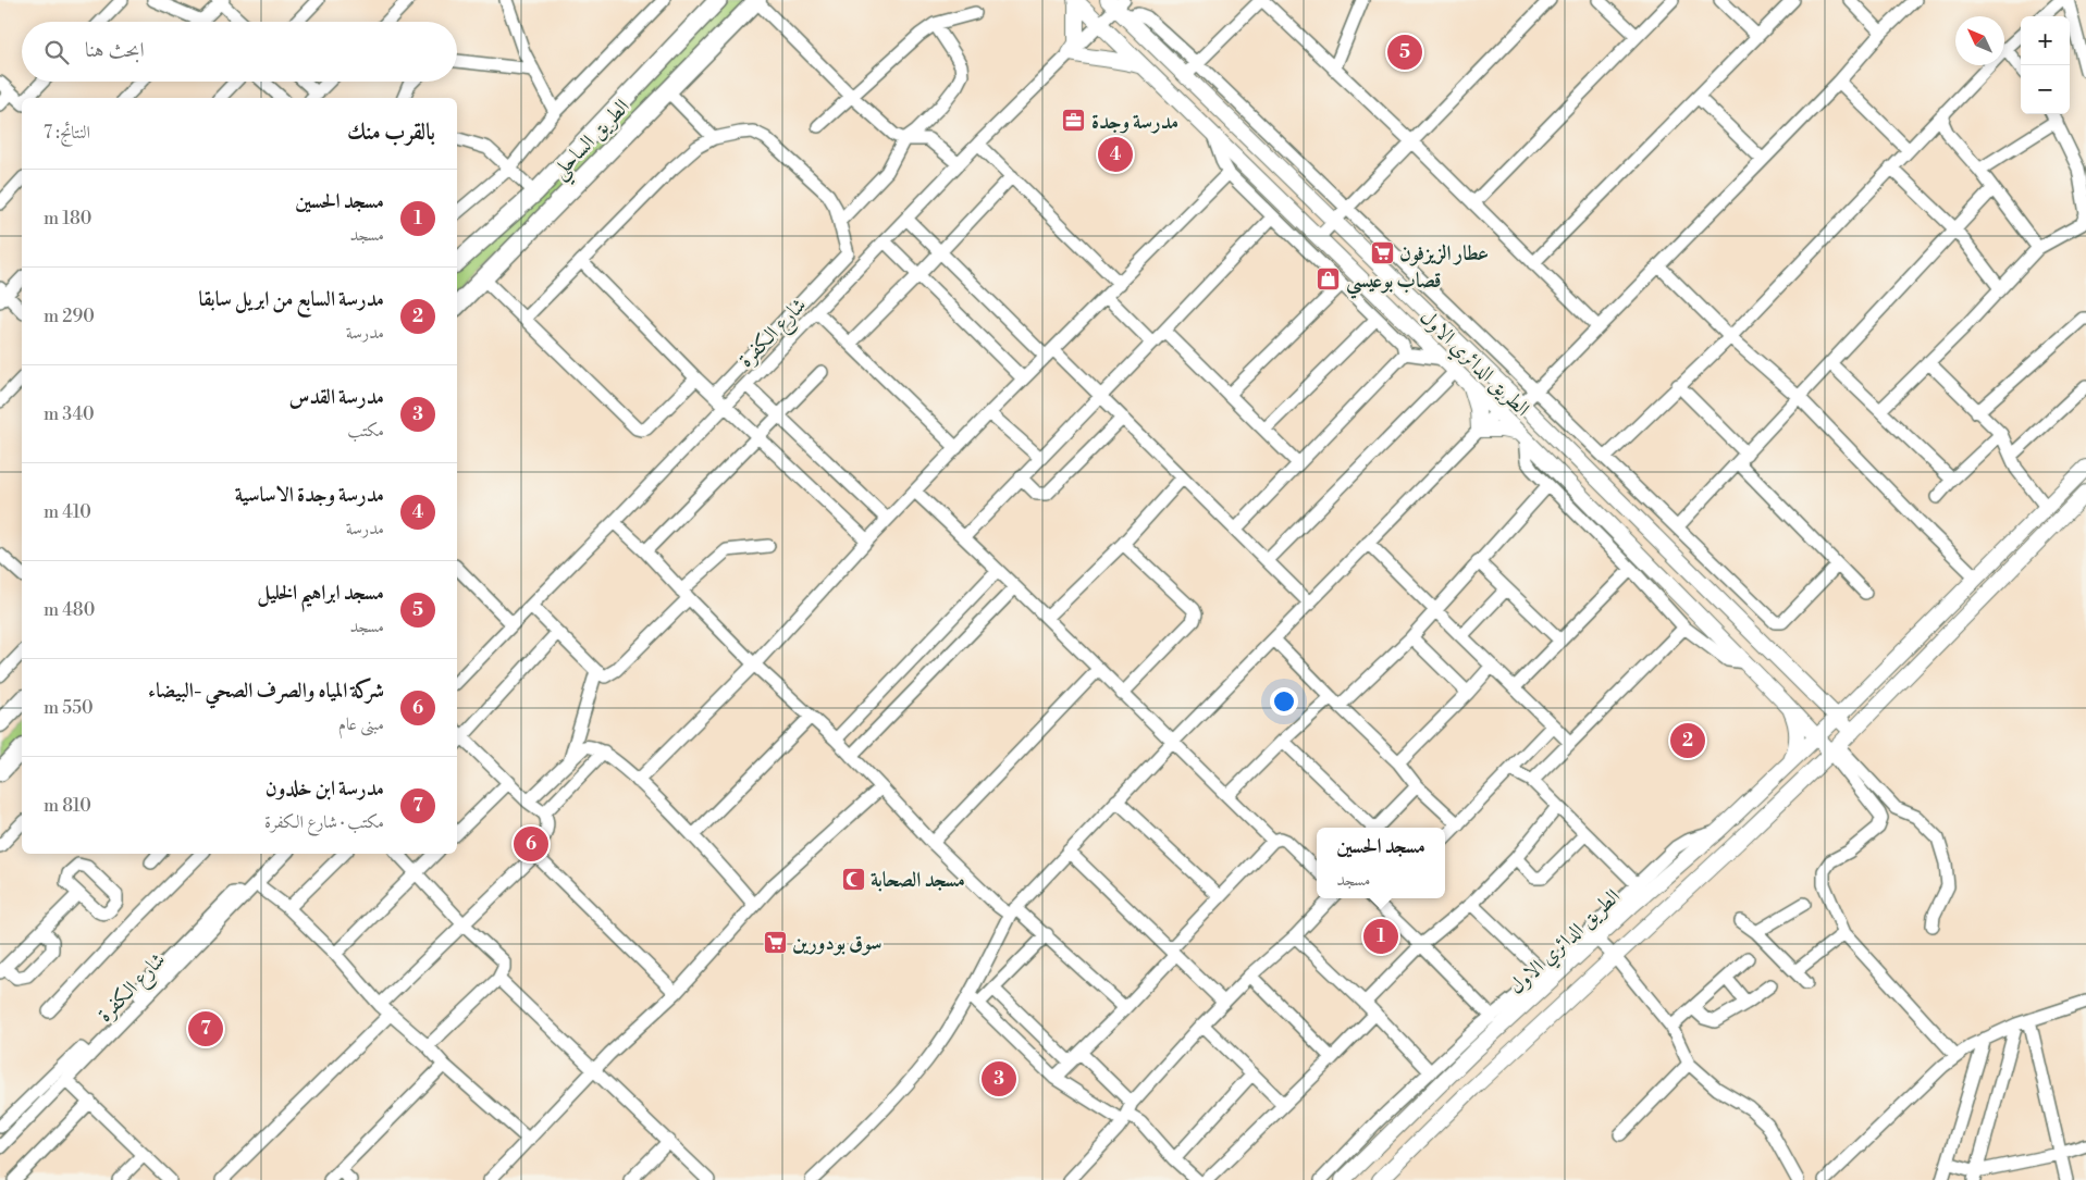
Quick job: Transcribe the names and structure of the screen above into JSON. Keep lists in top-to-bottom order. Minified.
{"streets":{"highway":["الطريق الساحلي"],"main road":["الطريق الدائري الاول"],"street":["شارع الكفرة"]},"crossings":[["شارع الكفرة","الطريق الدائري الاول"]],"places":{"office":["مدرسة وجدة"],"supermarket":["عطار الزيزفون","سوق بودورين"],"shop":["قصاب بوعيسي"],"mosque":["مسجد الصحابة"]},"north":"top left","page":{"map_buttons":["+","−"],"search":"ابحث هنا","pins":["5","4","2","6","1","7","3"],"heading":["بالقرب منك","النتائج: 7"],"list":[{"mark":"1","name":"مسجد الحسين","note":"مسجد","value":"180 m"},{"mark":"2","name":"مدرسة السابع من ابريل سابقا","note":"مدرسة","value":"290 m"},{"mark":"3","name":"مدرسة القدس","note":"مكتب","value":"340 m"},{"mark":"4","name":"مدرسة وجدة الاساسية","note":"مدرسة","value":"410 m"},{"mark":"5","name":"مسجد ابراهيم الخليل","note":"مسجد","value":"480 m"},{"mark":"6","name":"شركة المياه والصرف الصحي -البيضاء","note":"مبنى عام","value":"550 m"},{"mark":"7","name":"مدرسة ابن خلدون","note":"مكتب · شارع الكفرة","value":"810 m"}],"popup":["مسجد الحسين","مسجد"]}}
